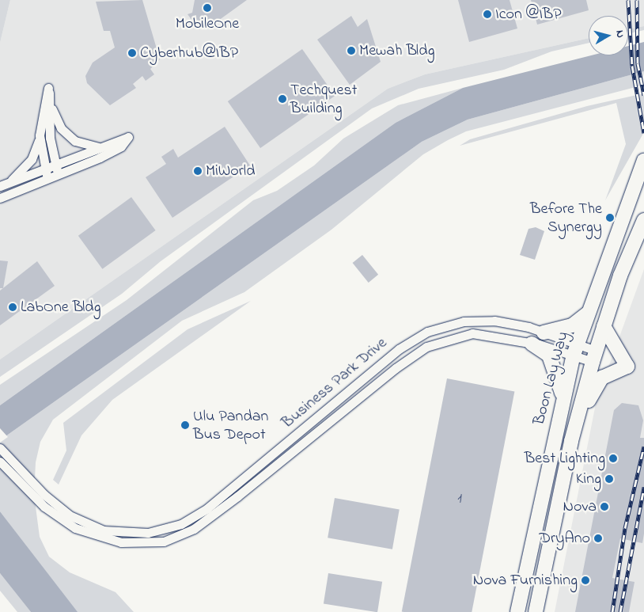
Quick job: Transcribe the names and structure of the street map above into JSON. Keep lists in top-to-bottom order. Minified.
{"streets":{"main road":["Boon Lay Way"],"street":["Business Park Drive"]},"crossings":[["Boon Lay Way","Business Park Drive"]],"places":["MobileOne","Icon @IBP","Mewah Bldg","Cyberhub@IBP","Techquest Building","MiWorld","Before The Synergy","LabOne Bldg","Ulu Pandan Bus Depot","Best Lighting","King","Nova","DryAno","Nova Furnishing"],"house_numbers":["1"],"north":"right"}
